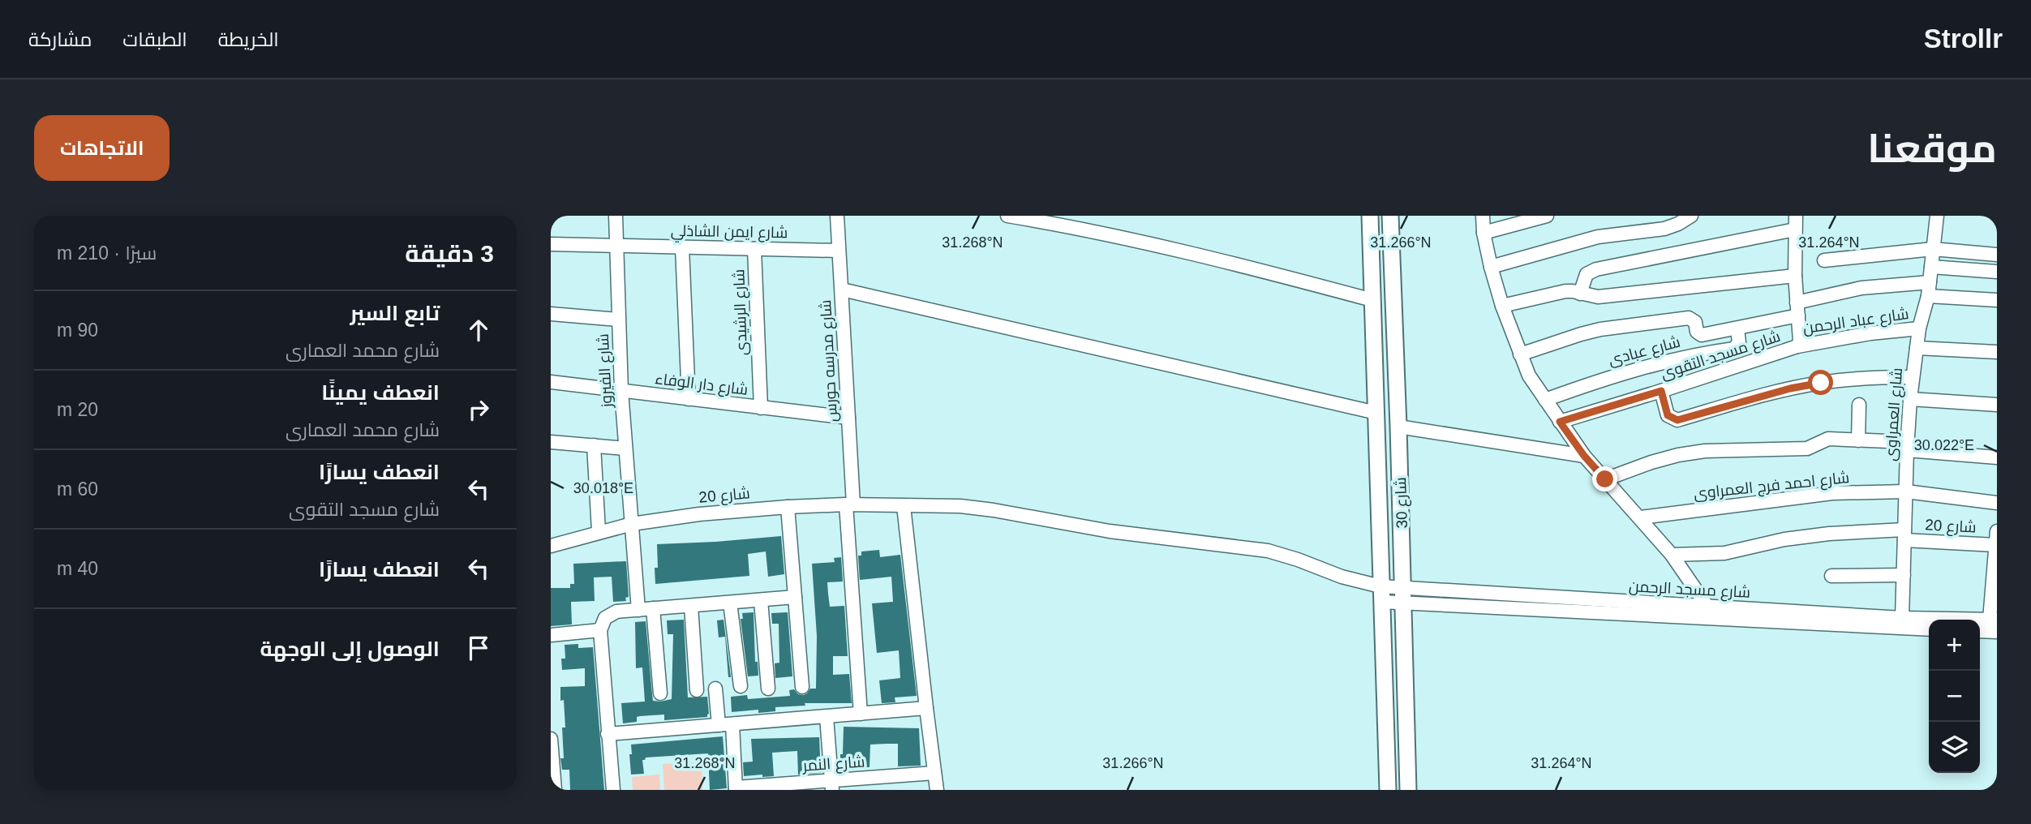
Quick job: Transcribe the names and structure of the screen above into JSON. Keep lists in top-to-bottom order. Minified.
{"streets":{"street":["شارع ايمن الشاذلي","شارع الرشيدى","شارع عباد الرحمن","شارع عبادى","شارع مسجد التقوى","شارع مدرسه حورس","شارع الفيروز","شارع دار الوفاء","شارع العمراوى","شارع احمد فرج العمراوى","شارع 20","شارع 30","شارع مسجد الرحمن","شارع النمر"]},"crossings":[["شارع ايمن الشاذلي","شارع الرشيدى"],["شارع ايمن الشاذلي","شارع مدرسه حورس"],["شارع ايمن الشاذلي","شارع الفيروز"],["شارع الرشيدى","شارع دار الوفاء"],["شارع عباد الرحمن","شارع مسجد التقوى"],["شارع عباد الرحمن","شارع العمراوى"],["شارع مدرسه حورس","شارع دار الوفاء"],["شارع مدرسه حورس","شارع 20"],["شارع الفيروز","شارع دار الوفاء"],["شارع الفيروز","شارع 20"],["شارع العمراوى","شارع احمد فرج العمراوى"],["شارع العمراوى","شارع 20"],["شارع العمراوى","شارع مسجد الرحمن"],["شارع 20","شارع 30"],["شارع 20","شارع مسجد الرحمن"],["شارع 30","شارع مسجد الرحمن"]],"page":{"header":"Strollr","nav":["الخريطة","الطبقات","مشاركة"],"title":"موقعنا","buttons":"الاتجاهات","heading":["3 دقيقة","سيرًا · 210 m"],"list":[["تابع السير","شارع محمد العمارى","90 m"],["انعطف يمينًا","شارع محمد العمارى","20 m"],["انعطف يسارًا","شارع مسجد التقوى","60 m"],["انعطف يسارًا","40 m"],"الوصول إلى الوجهة"],"map_buttons":["+","−"]},"coordinates":["31.268°N","31.266°N","31.264°N","30.022°E","30.018°E"]}
